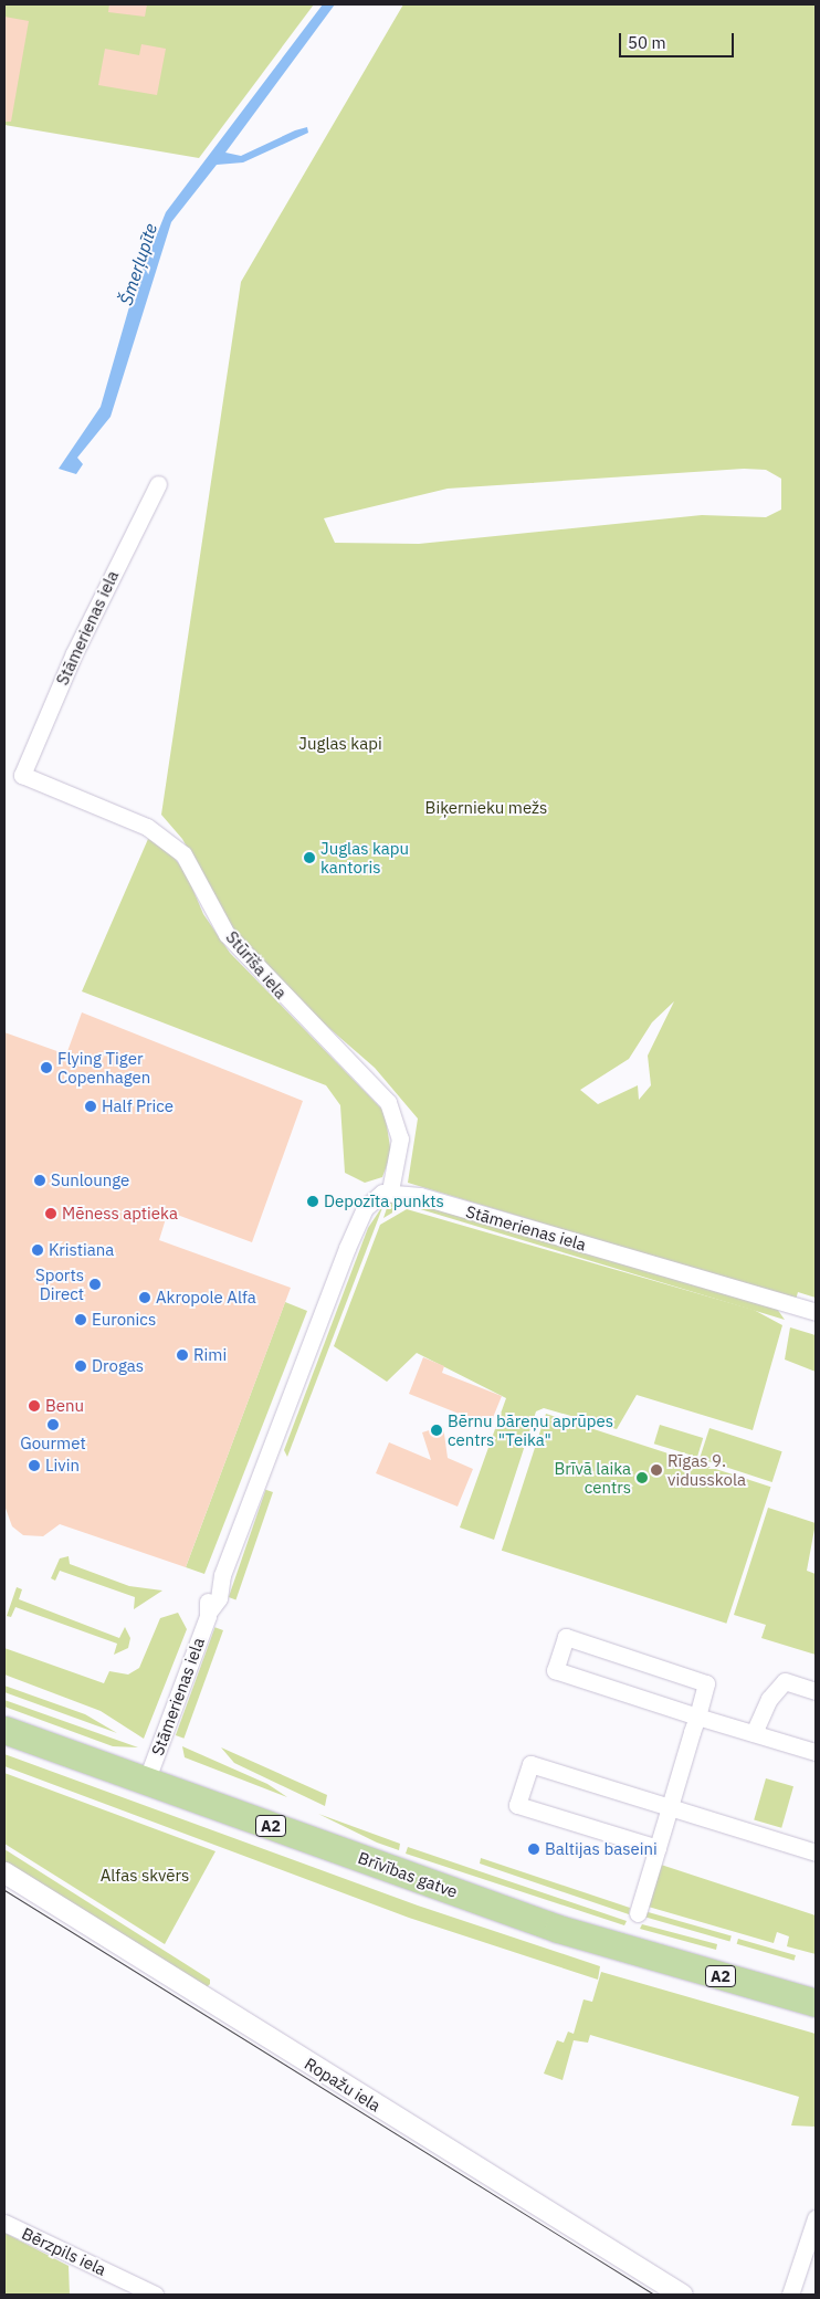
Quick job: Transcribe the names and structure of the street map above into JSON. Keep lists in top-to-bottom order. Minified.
{"streets":{"highway":["A2","Brīvības gatve"],"street":["Stāmerienas iela","Stūrīša iela","Ropažu iela","Bērzpils iela"]},"crossings":[["Stāmerienas iela","Stūrīša iela"],["Stāmerienas iela","Brīvības gatve"]],"water":["Šmerļupīte"],"parks":["Juglas kapi","Biķernieku mežs","Alfas skvērs"],"places":["Juglas kapu kantoris","Flying Tiger Copenhagen","Half Price","Sunlounge","Depozīta punkts","Mēness aptieka","Kristiana","Sports Direct","Akropole Alfa","Euronics","Rimi","Drogas","Benu","Gourmet","Bērnu bāreņu aprūpes centrs \"Teika\"","Livin","Rīgas 9. vidusskola","Brīvā laika centrs","Baltijas baseini"],"scale_bar":"50 m"}
